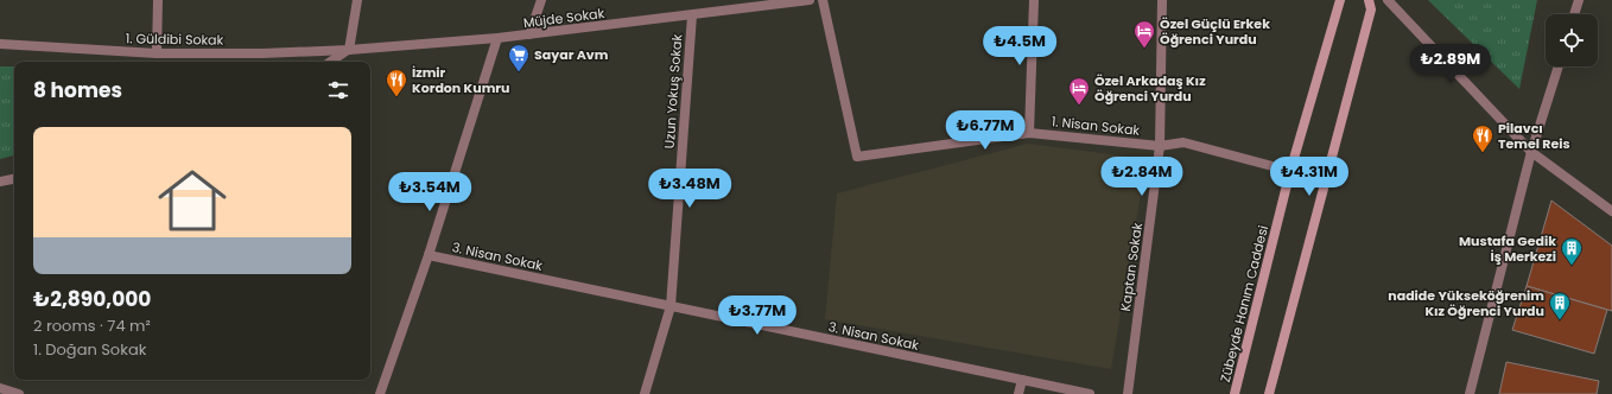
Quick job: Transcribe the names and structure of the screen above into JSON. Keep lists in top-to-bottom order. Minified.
{"streets":{"main road":["Zübeyde Hanım Caddesi"],"street":["Müjde Sokak","1. Güldibi Sokak","Uzun Yokuş Sokak","1. Nisan Sokak","3. Nisan Sokak","Kaptan Sokak"]},"crossings":[["Müjde Sokak","1. Güldibi Sokak"],["Müjde Sokak","Uzun Yokuş Sokak"],["Uzun Yokuş Sokak","3. Nisan Sokak"],["1. Nisan Sokak","Kaptan Sokak"],["1. Nisan Sokak","Zübeyde Hanım Caddesi"]],"places":{"hotel":["Özel Güçlü Erkek Öğrenci Yurdu","Özel Arkadaş Kız Öğrenci Yurdu"],"supermarket":["Sayar Avm"],"restaurant":["İzmir Kordon Kumru","Pilavcı Temel Reis"],"building":["Mustafa Gedik İş Merkezi","nadide Yükseköğrenim Kız Öğrenci Yurdu"]},"page":{"price":["₺4.5M","₺2.89M","₺6.77M","₺2.84M","₺4.31M","₺3.48M","₺3.54M","₺3.77M"],"heading":"8 homes","list":[{"name":"₺2,890,000","note":"2 rooms · 74 m² · 1. Doğan Sokak"}]}}
